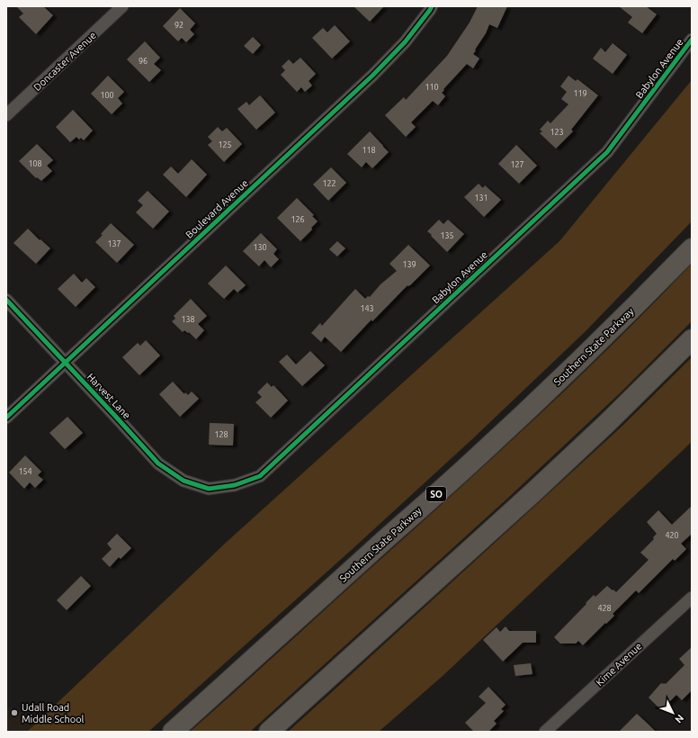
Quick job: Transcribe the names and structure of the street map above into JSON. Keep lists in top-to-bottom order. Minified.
{"streets":{"highway":["Southern State Parkway","SO"],"street":["Doncaster Avenue","Babylon Avenue","Boulevard Avenue","Harvest Lane","Kime Avenue"]},"crossings":[["Babylon Avenue","Harvest Lane"],["Boulevard Avenue","Harvest Lane"]],"places":["Udall Road Middle School"],"house_numbers":["92","96","110","119","100","123","125","118","108","127","122","131","126","135","137","130","139","143","138","128","154","420","428"],"north":"bottom right"}
